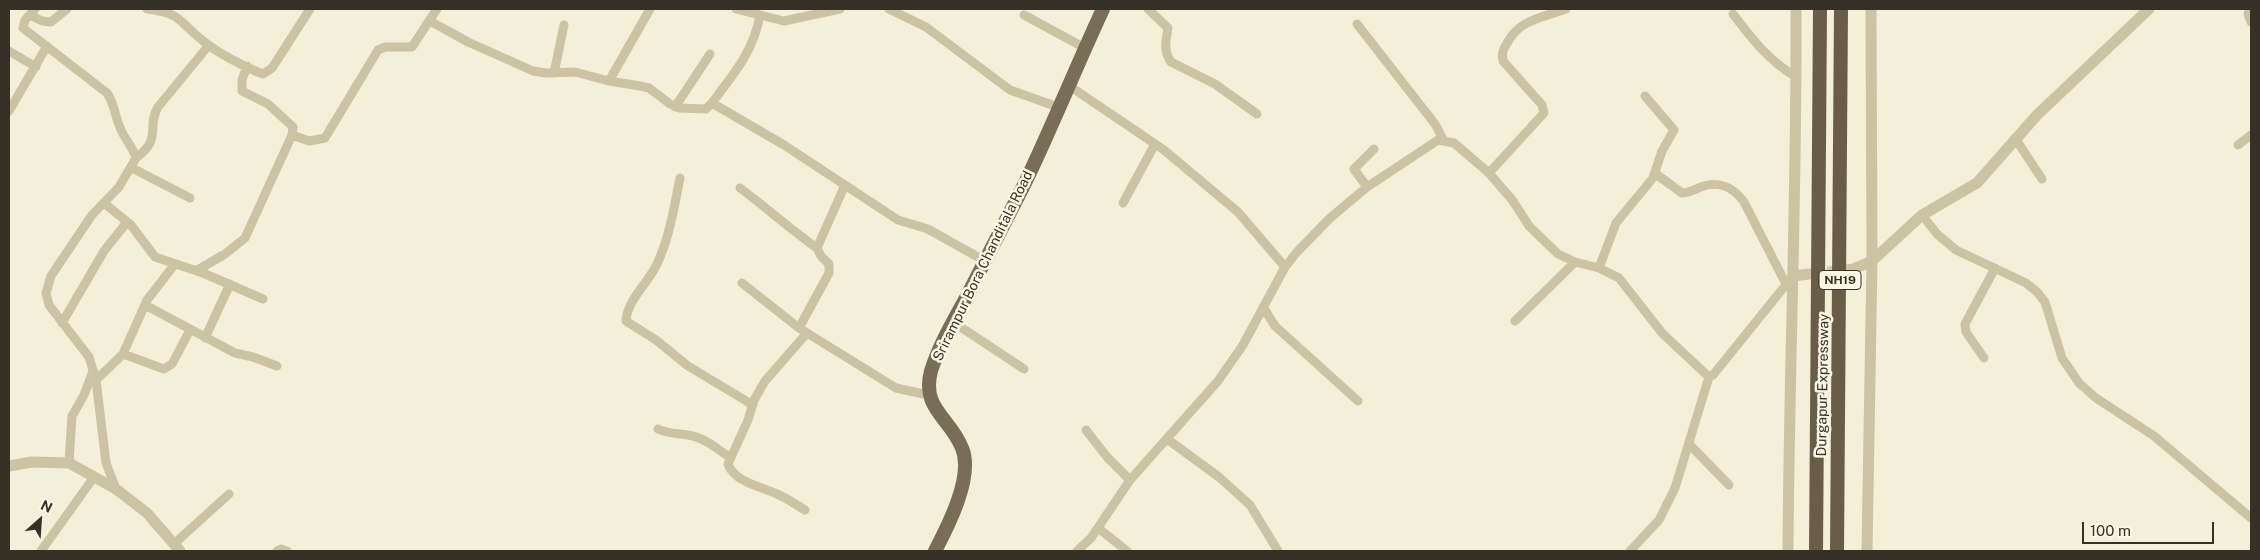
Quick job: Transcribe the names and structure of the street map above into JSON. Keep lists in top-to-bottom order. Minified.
{"streets":{"highway":["NH19","Durgapur Expressway"],"main road":["Srirampur Bora Chanditala Road"]},"scale_bar":"100 m","north":"top right"}
